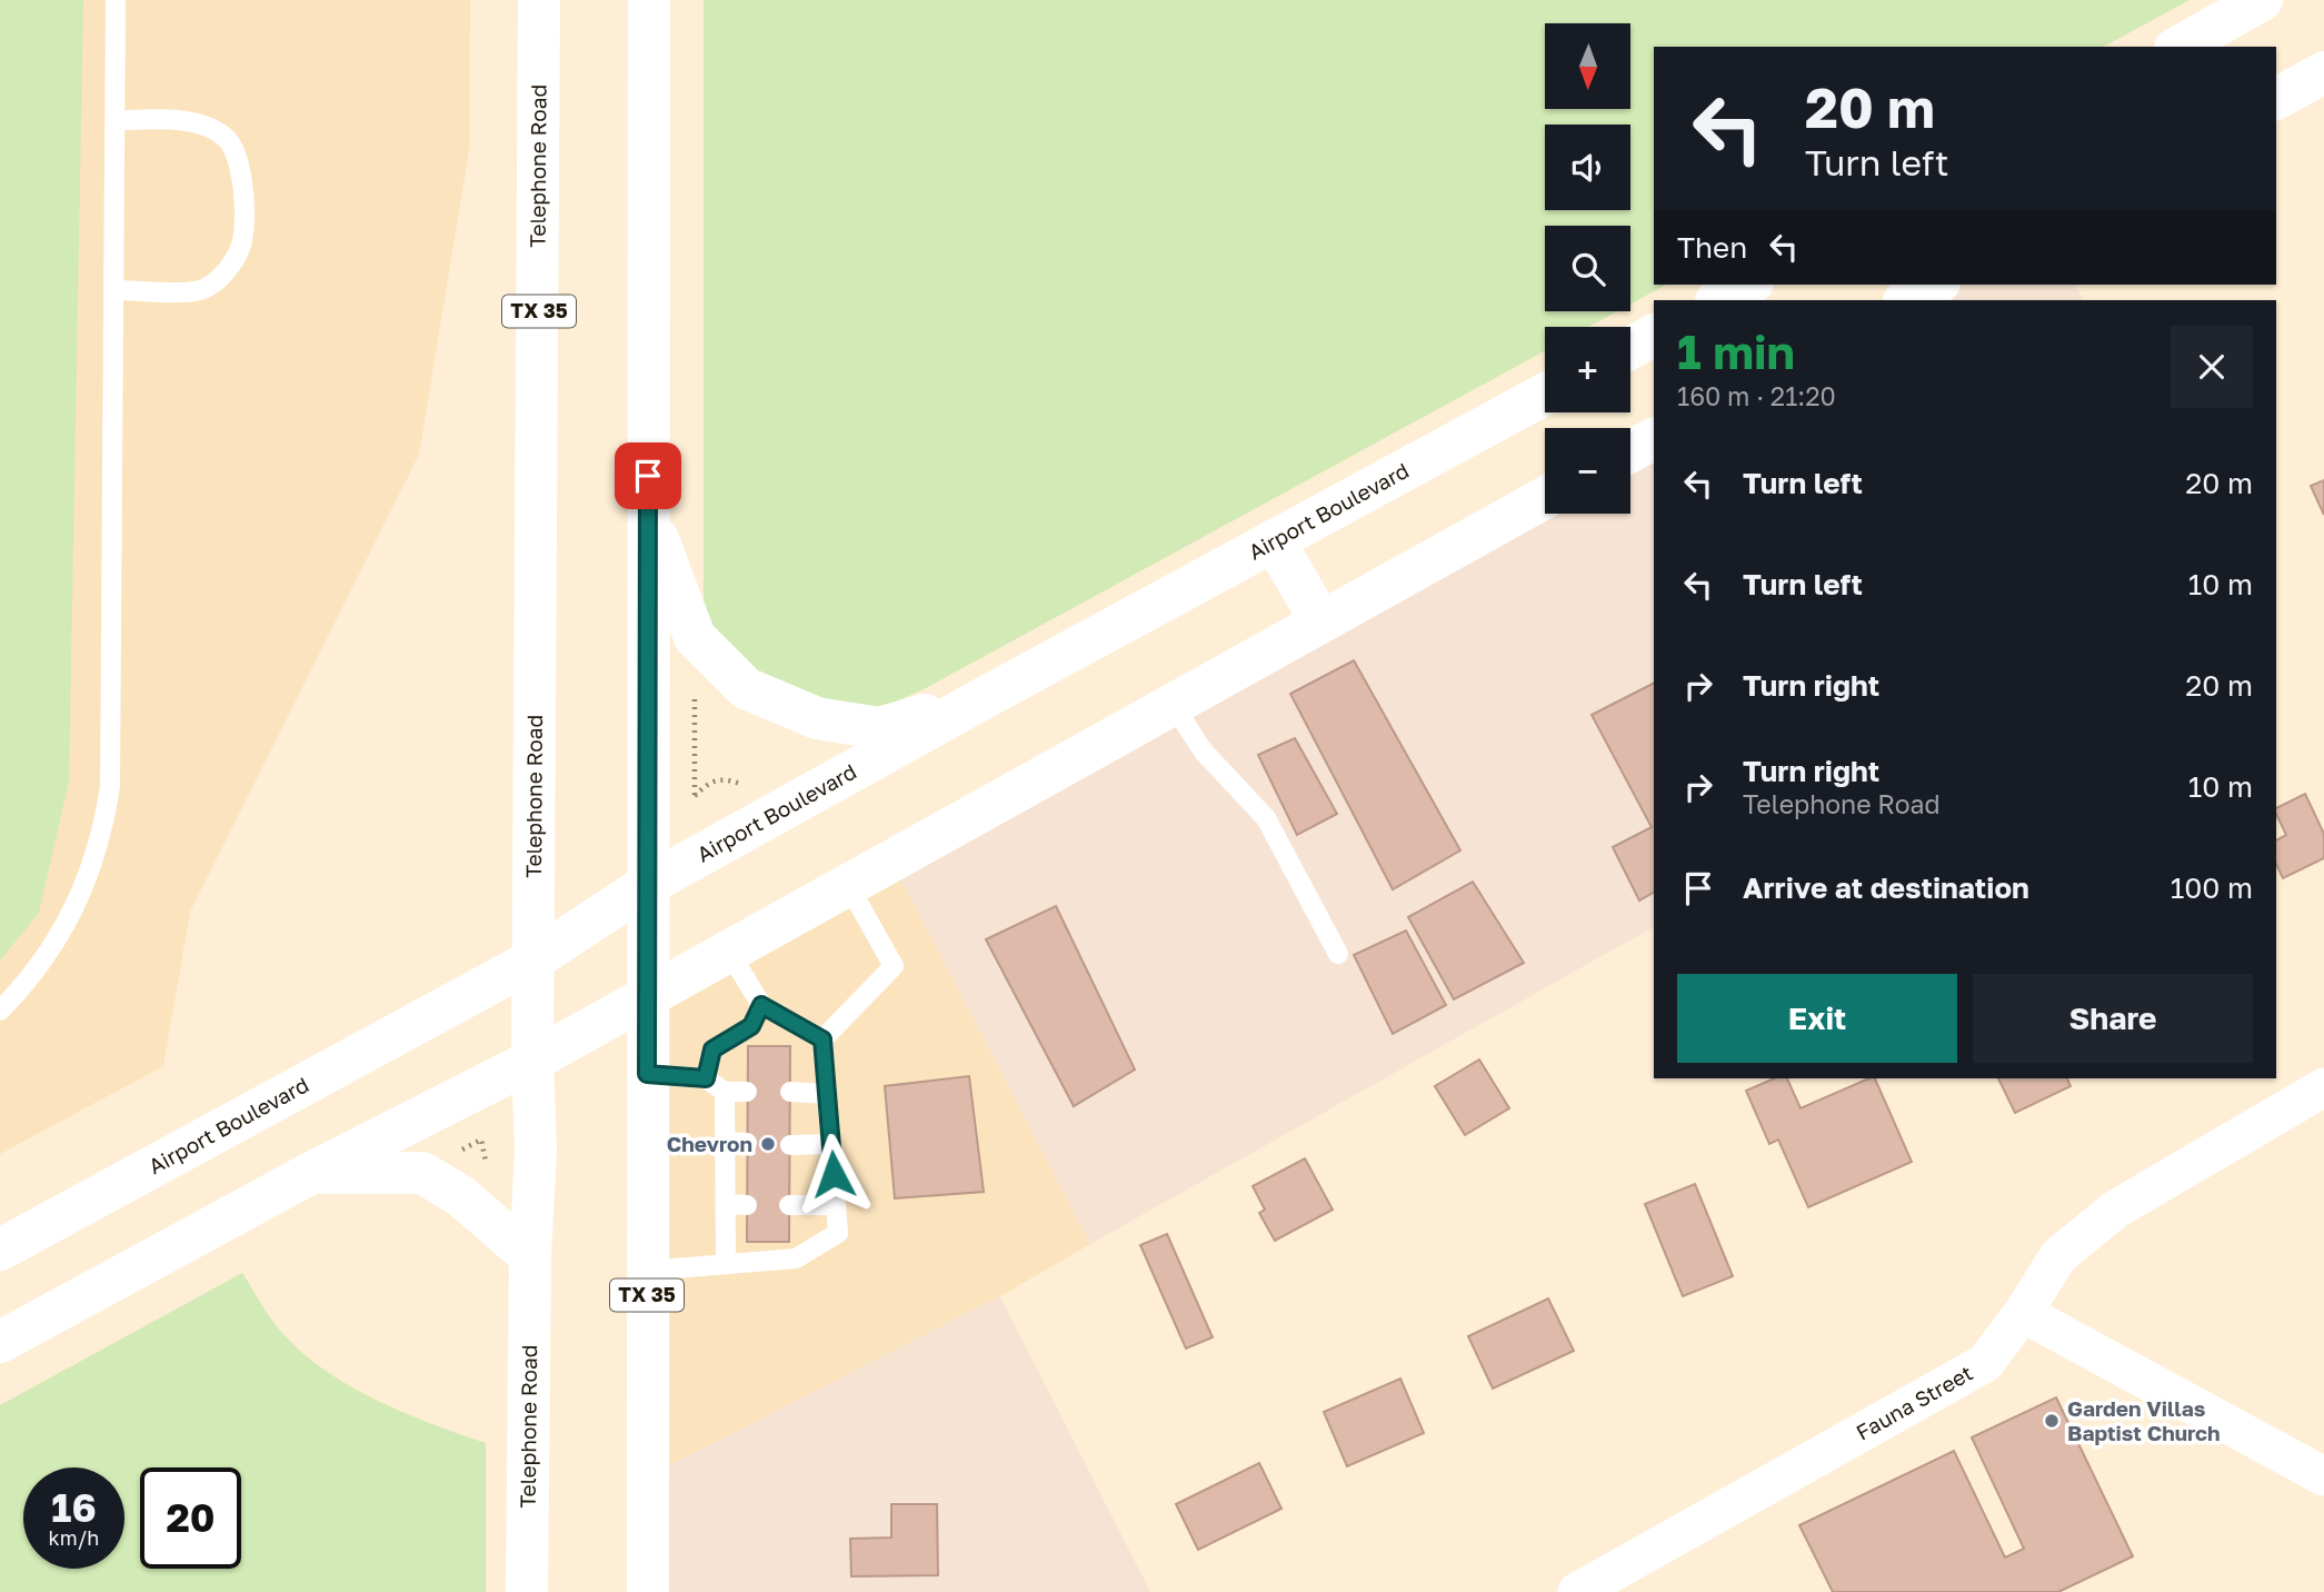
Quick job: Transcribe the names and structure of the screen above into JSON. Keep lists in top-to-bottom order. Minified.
{"streets":{"main road":["Telephone Road","TX 35","Airport Boulevard"],"street":["Fauna Street"]},"crossings":[["Telephone Road","Airport Boulevard"],["TX 35","Airport Boulevard"]],"places":["Chevron","Garden Villas Baptist Church"],"north":"bottom","page":{"map_buttons":["+","−"],"turn":["20 m","Turn left"],"then":"Then","heading":["1 min","160 m · 21:20"],"list":[{"name":"Turn left","value":"20 m"},{"name":"Turn left","value":"10 m"},{"name":"Turn right","value":"20 m"},{"name":"Turn right","note":"Telephone Road","value":"10 m"},{"name":"Arrive at destination","value":"100 m"}],"buttons":["Exit","Share"],"speed":"16 km/h","limit":"20"}}
